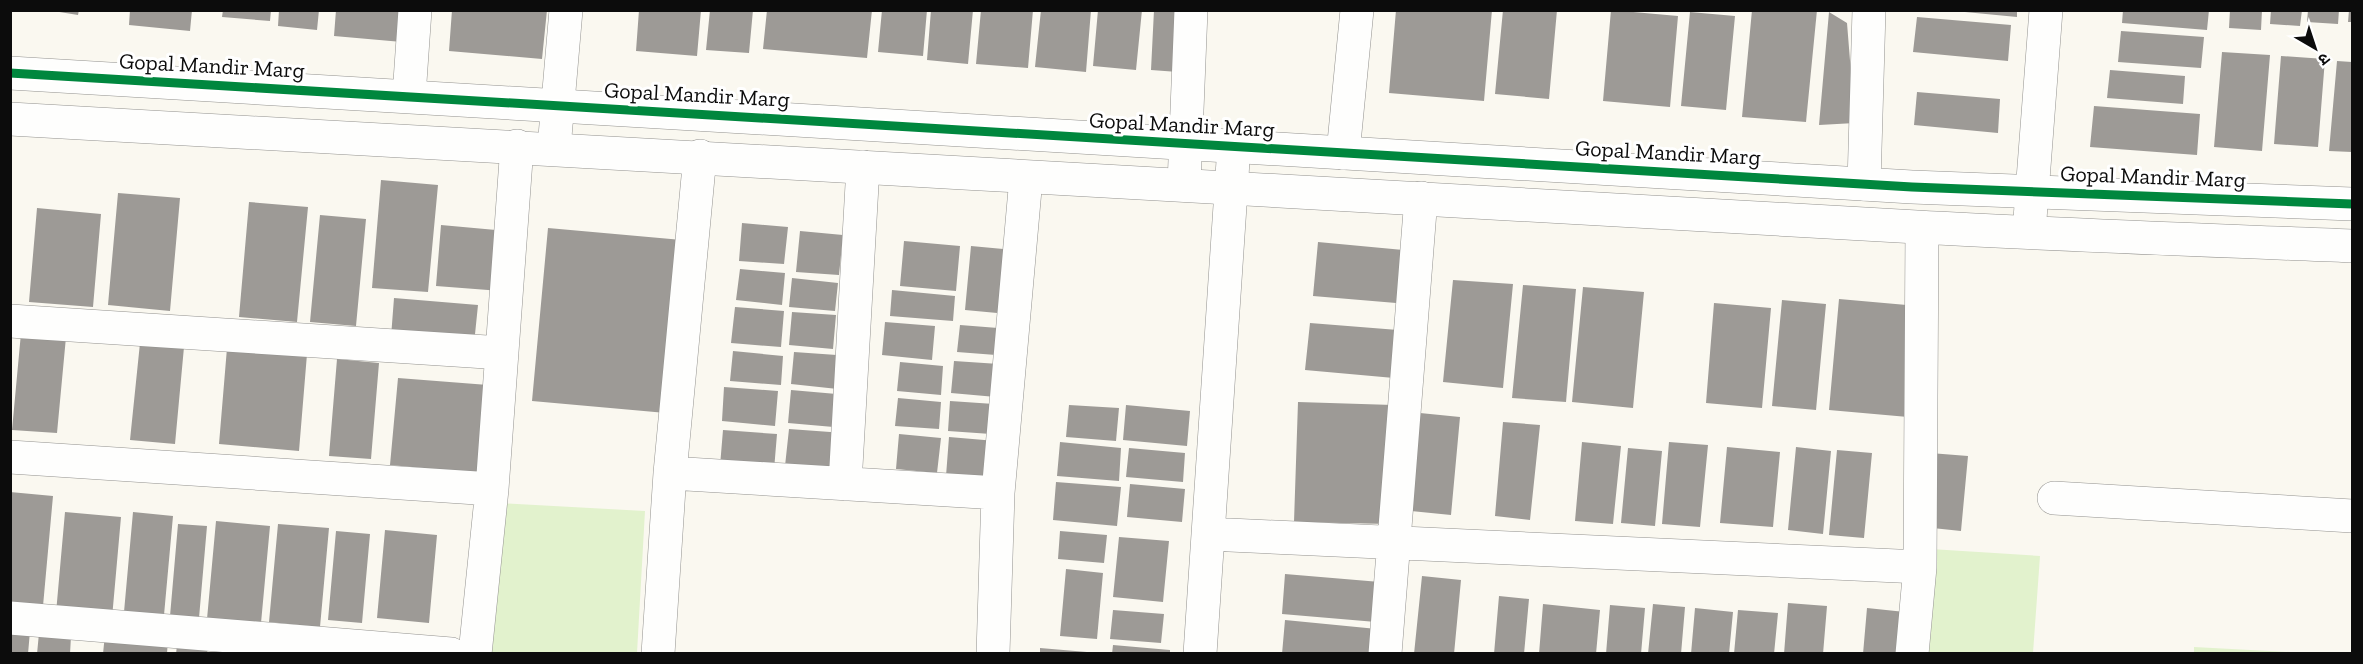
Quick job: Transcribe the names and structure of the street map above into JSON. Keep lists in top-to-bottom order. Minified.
{"streets":{"street":["Gopal Mandir Marg"]},"north":"bottom right"}
